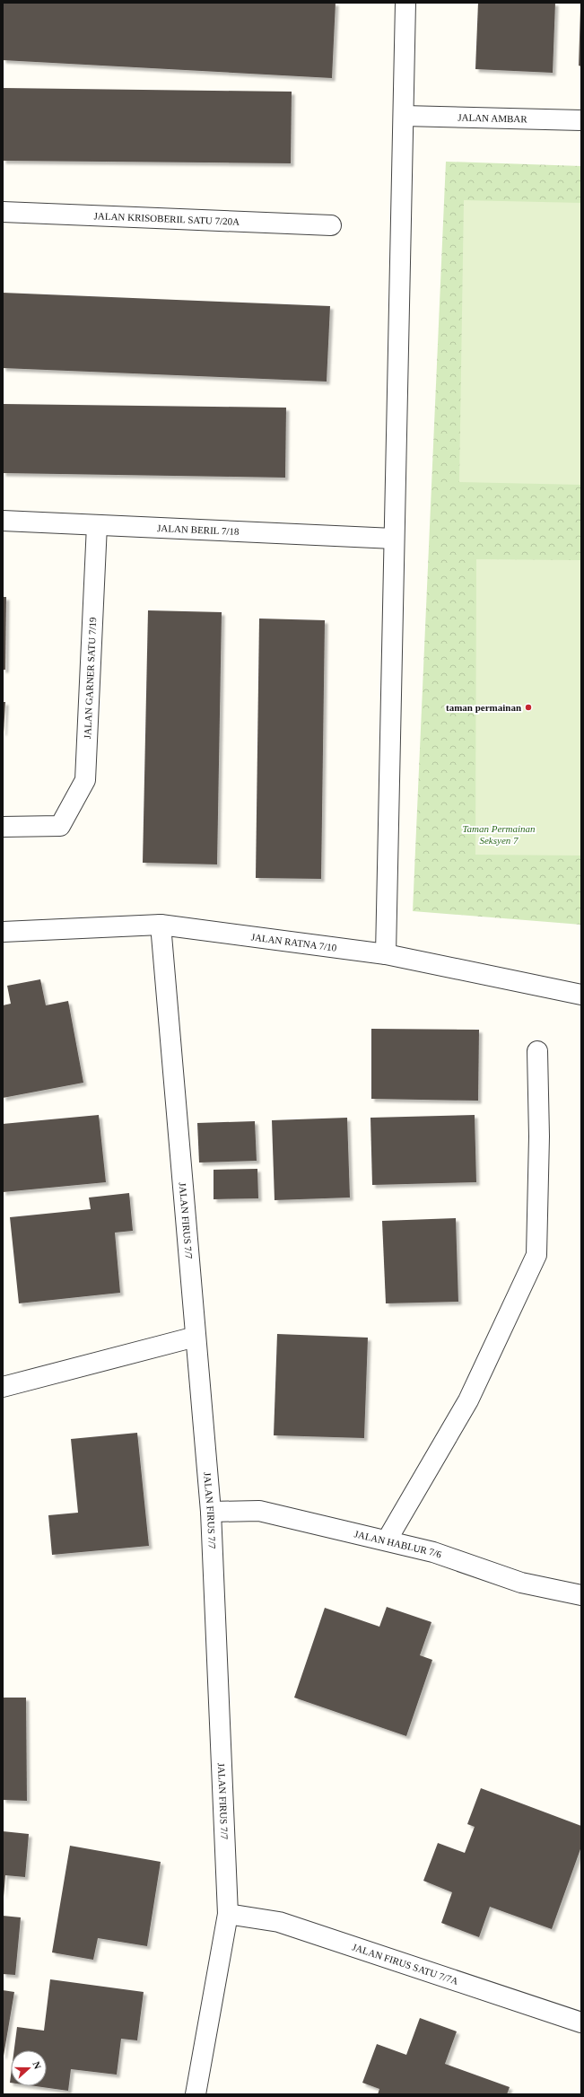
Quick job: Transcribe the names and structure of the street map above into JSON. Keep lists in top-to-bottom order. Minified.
{"streets":{"street":["JALAN AMBAR","JALAN KRISOBERIL SATU 7/20A","JALAN BERIL 7/18","JALAN GARNER SATU 7/19","JALAN RATNA 7/10","JALAN FIRUS 7/7","JALAN HABLUR 7/6","JALAN FIRUS SATU 7/7A"]},"crossings":[["JALAN BERIL 7/18","JALAN GARNER SATU 7/19"],["JALAN RATNA 7/10","JALAN FIRUS 7/7"],["JALAN FIRUS 7/7","JALAN HABLUR 7/6"],["JALAN FIRUS 7/7","JALAN FIRUS SATU 7/7A"]],"parks":["Taman Permainan Seksyen 7"],"places":["taman permainan"],"north":"right"}
